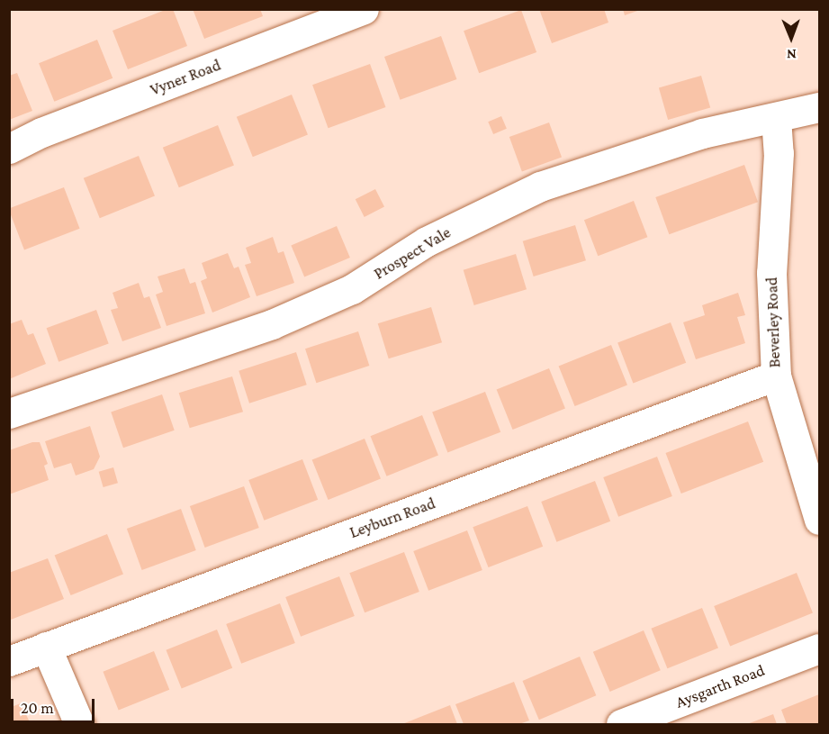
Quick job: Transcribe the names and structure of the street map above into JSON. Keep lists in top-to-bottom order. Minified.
{"streets":{"street":["Vyner Road","Prospect Vale","Beverley Road","Leyburn Road","Aysgarth Road"]},"crossings":[["Prospect Vale","Beverley Road"],["Beverley Road","Leyburn Road"]],"scale_bar":"20 m","north":"bottom"}
